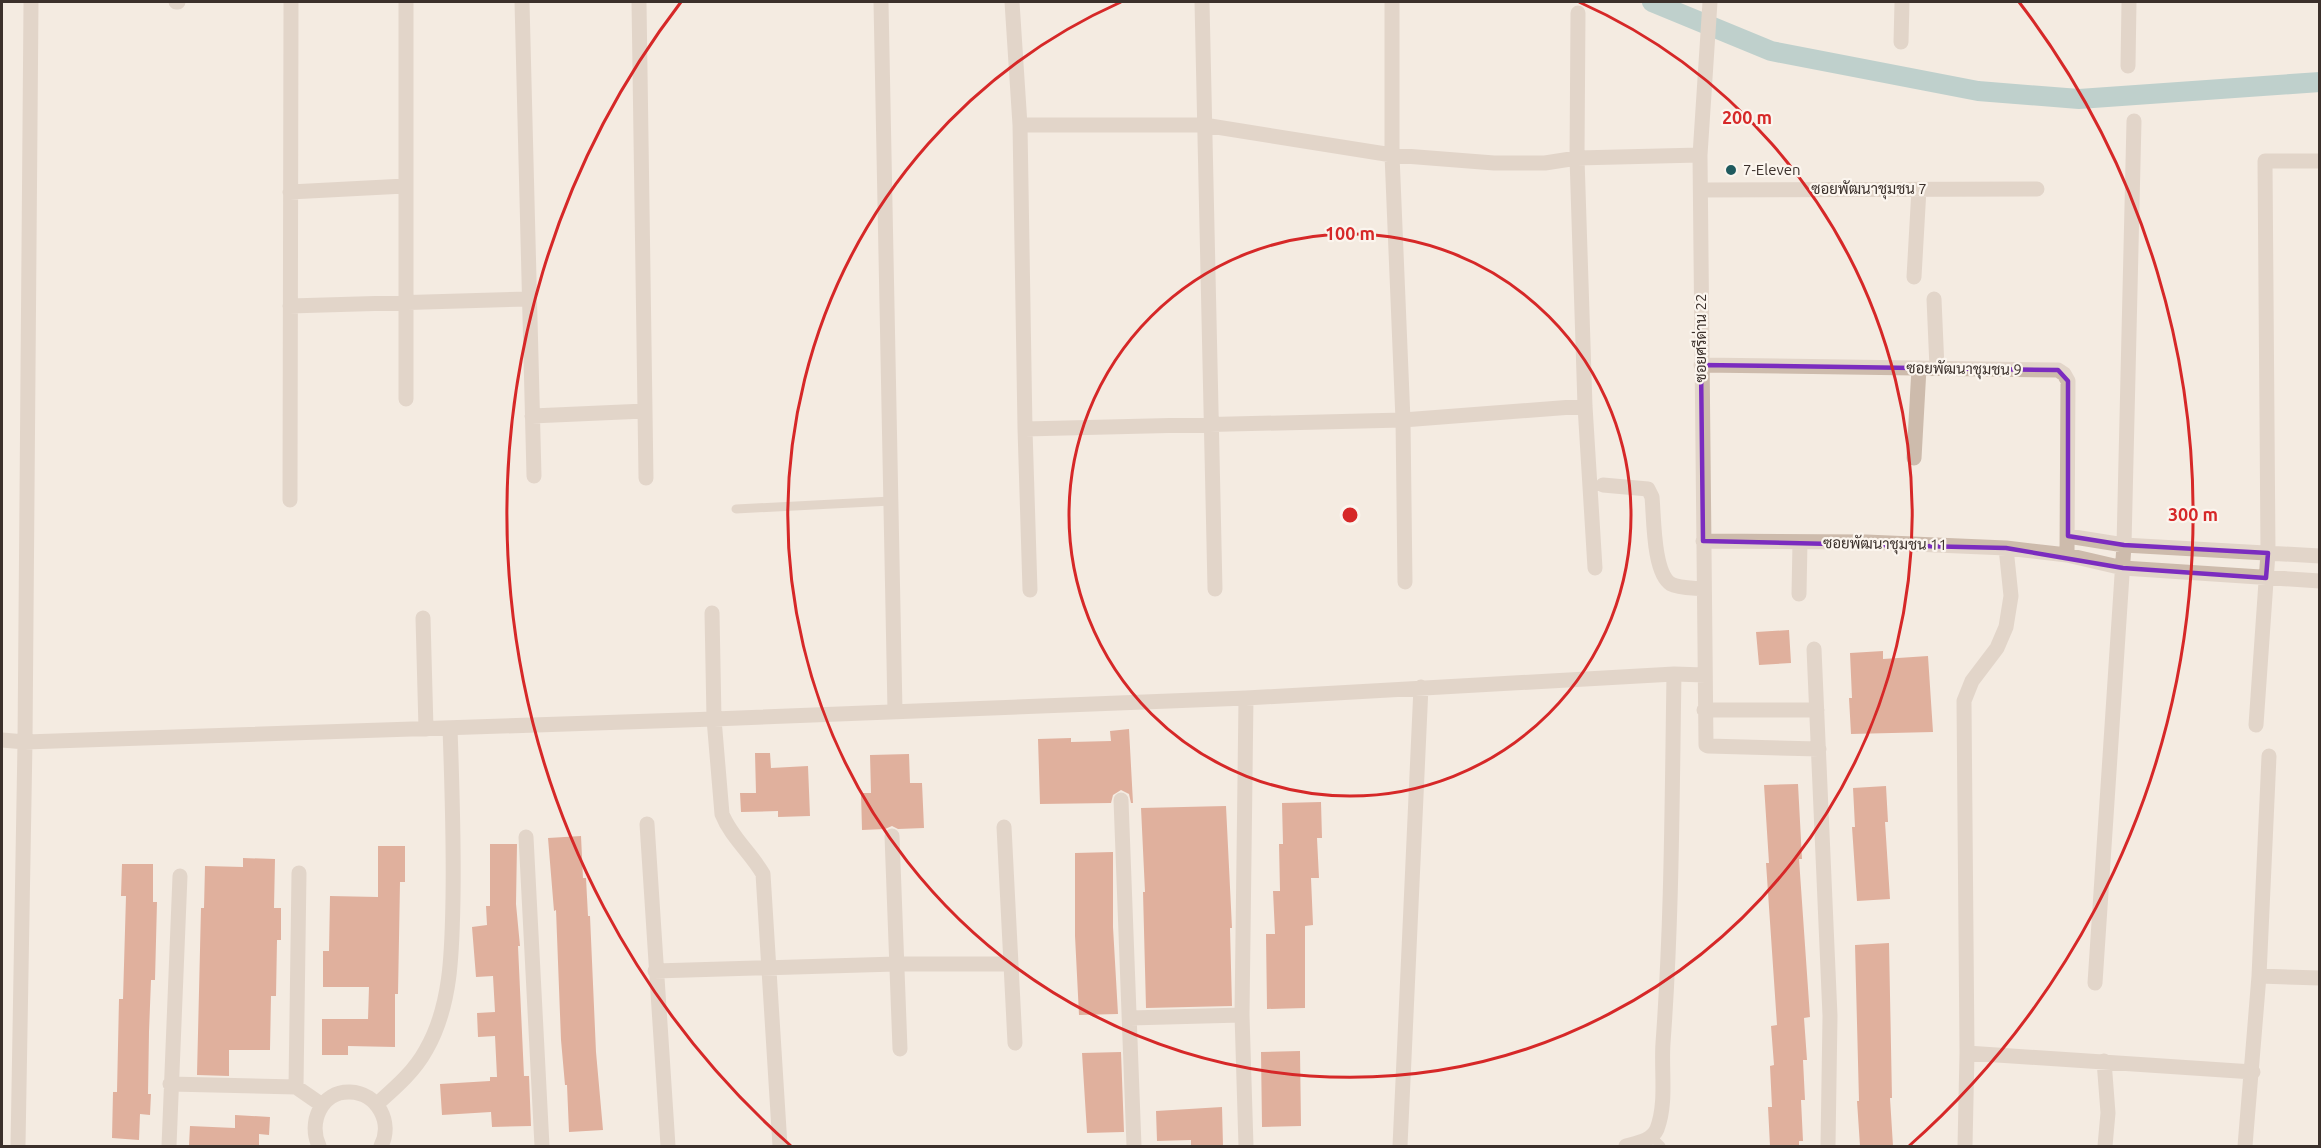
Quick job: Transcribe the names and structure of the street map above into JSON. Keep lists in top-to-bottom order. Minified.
{"streets":{"street":["ซอยพัฒนาชุมชน 7","ซอยศรีด่าน 22","ซอยพัฒนาชุมชน 9","ซอยพัฒนาชุมชน 11"]},"crossings":[["ซอยพัฒนาชุมชน 7","ซอยศรีด่าน 22"],["ซอยศรีด่าน 22","ซอยพัฒนาชุมชน 9"],["ซอยศรีด่าน 22","ซอยพัฒนาชุมชน 11"]],"places":["7-Eleven"],"rings":["200 m","100 m","300 m"]}
